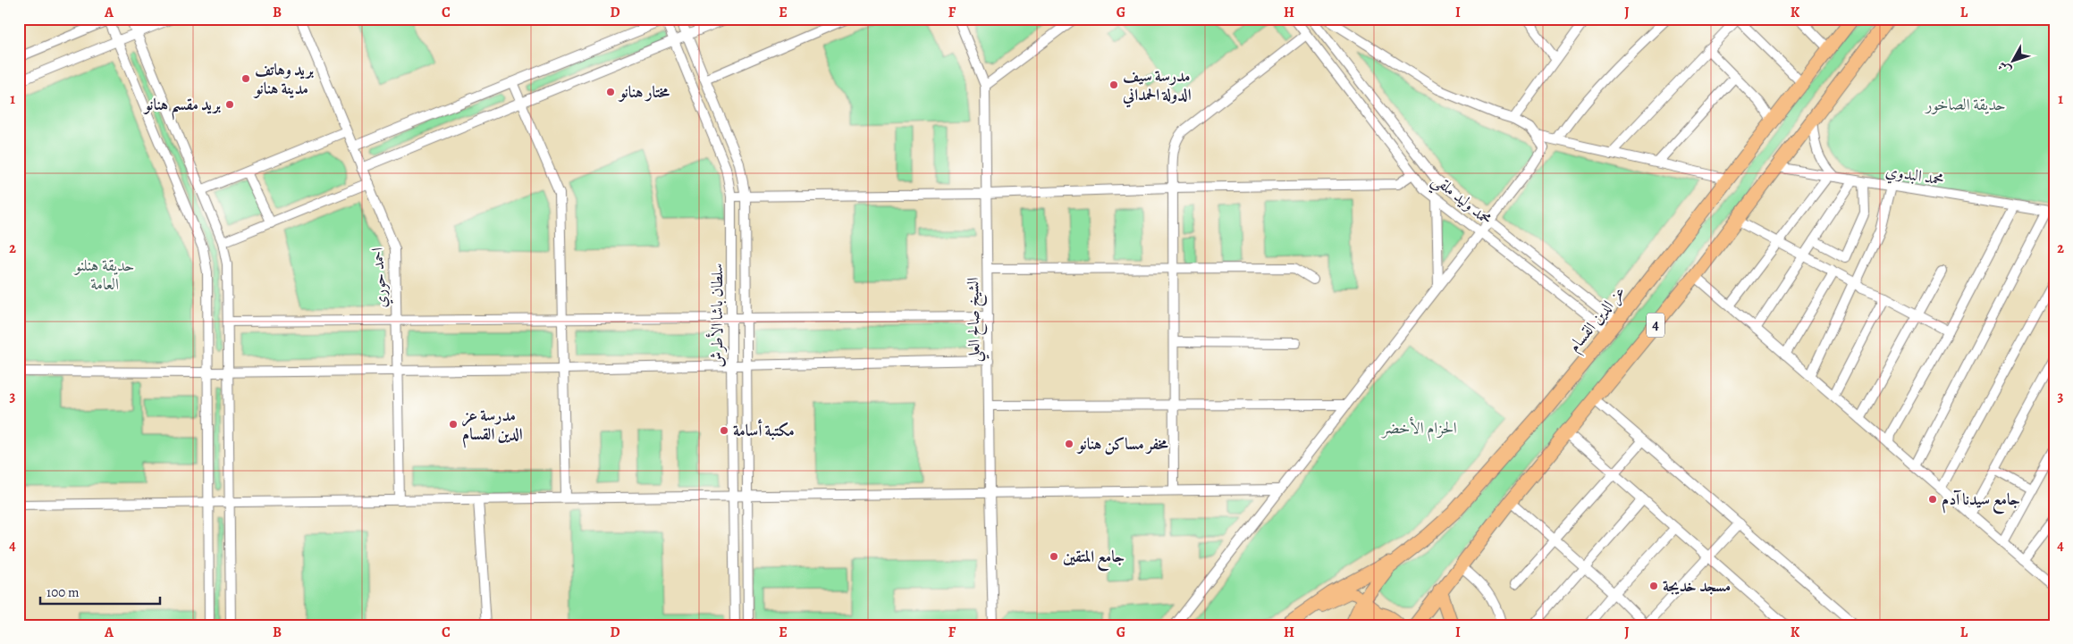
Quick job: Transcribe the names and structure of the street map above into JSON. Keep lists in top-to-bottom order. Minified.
{"streets":{"highway":["عز الدين القسام","4"],"street":["محمد البدوي","محمد وليد ملقي","احمد حوري","سلطان باشا الأطرش","الشيخ صالح العلي"]},"crossings":[["محمد البدوي","4"],["محمد وليد ملقي","عز الدين القسام"]],"parks":["حديقة الصاخور","حديقة هنلنو العامة","الحزام الأخضر"],"places":["بريد وهاتف مدينة هنانو","مدرسة سيف الدولة الحمداني","مختار هنانو","بريد مقسم هنانو","مدرسة عز الدين القسام","مكتبة أسامة","مخفر مساكن هنانو","جامع سيدنا آدم","جامع المتقين","مسجد خديجة"],"scale_bar":"100 m","north":"bottom left","grid":{"columns":["A","B","C","D","E","F","G","H","I","J","K","L"],"rows":["1","2","3","4"]}}
